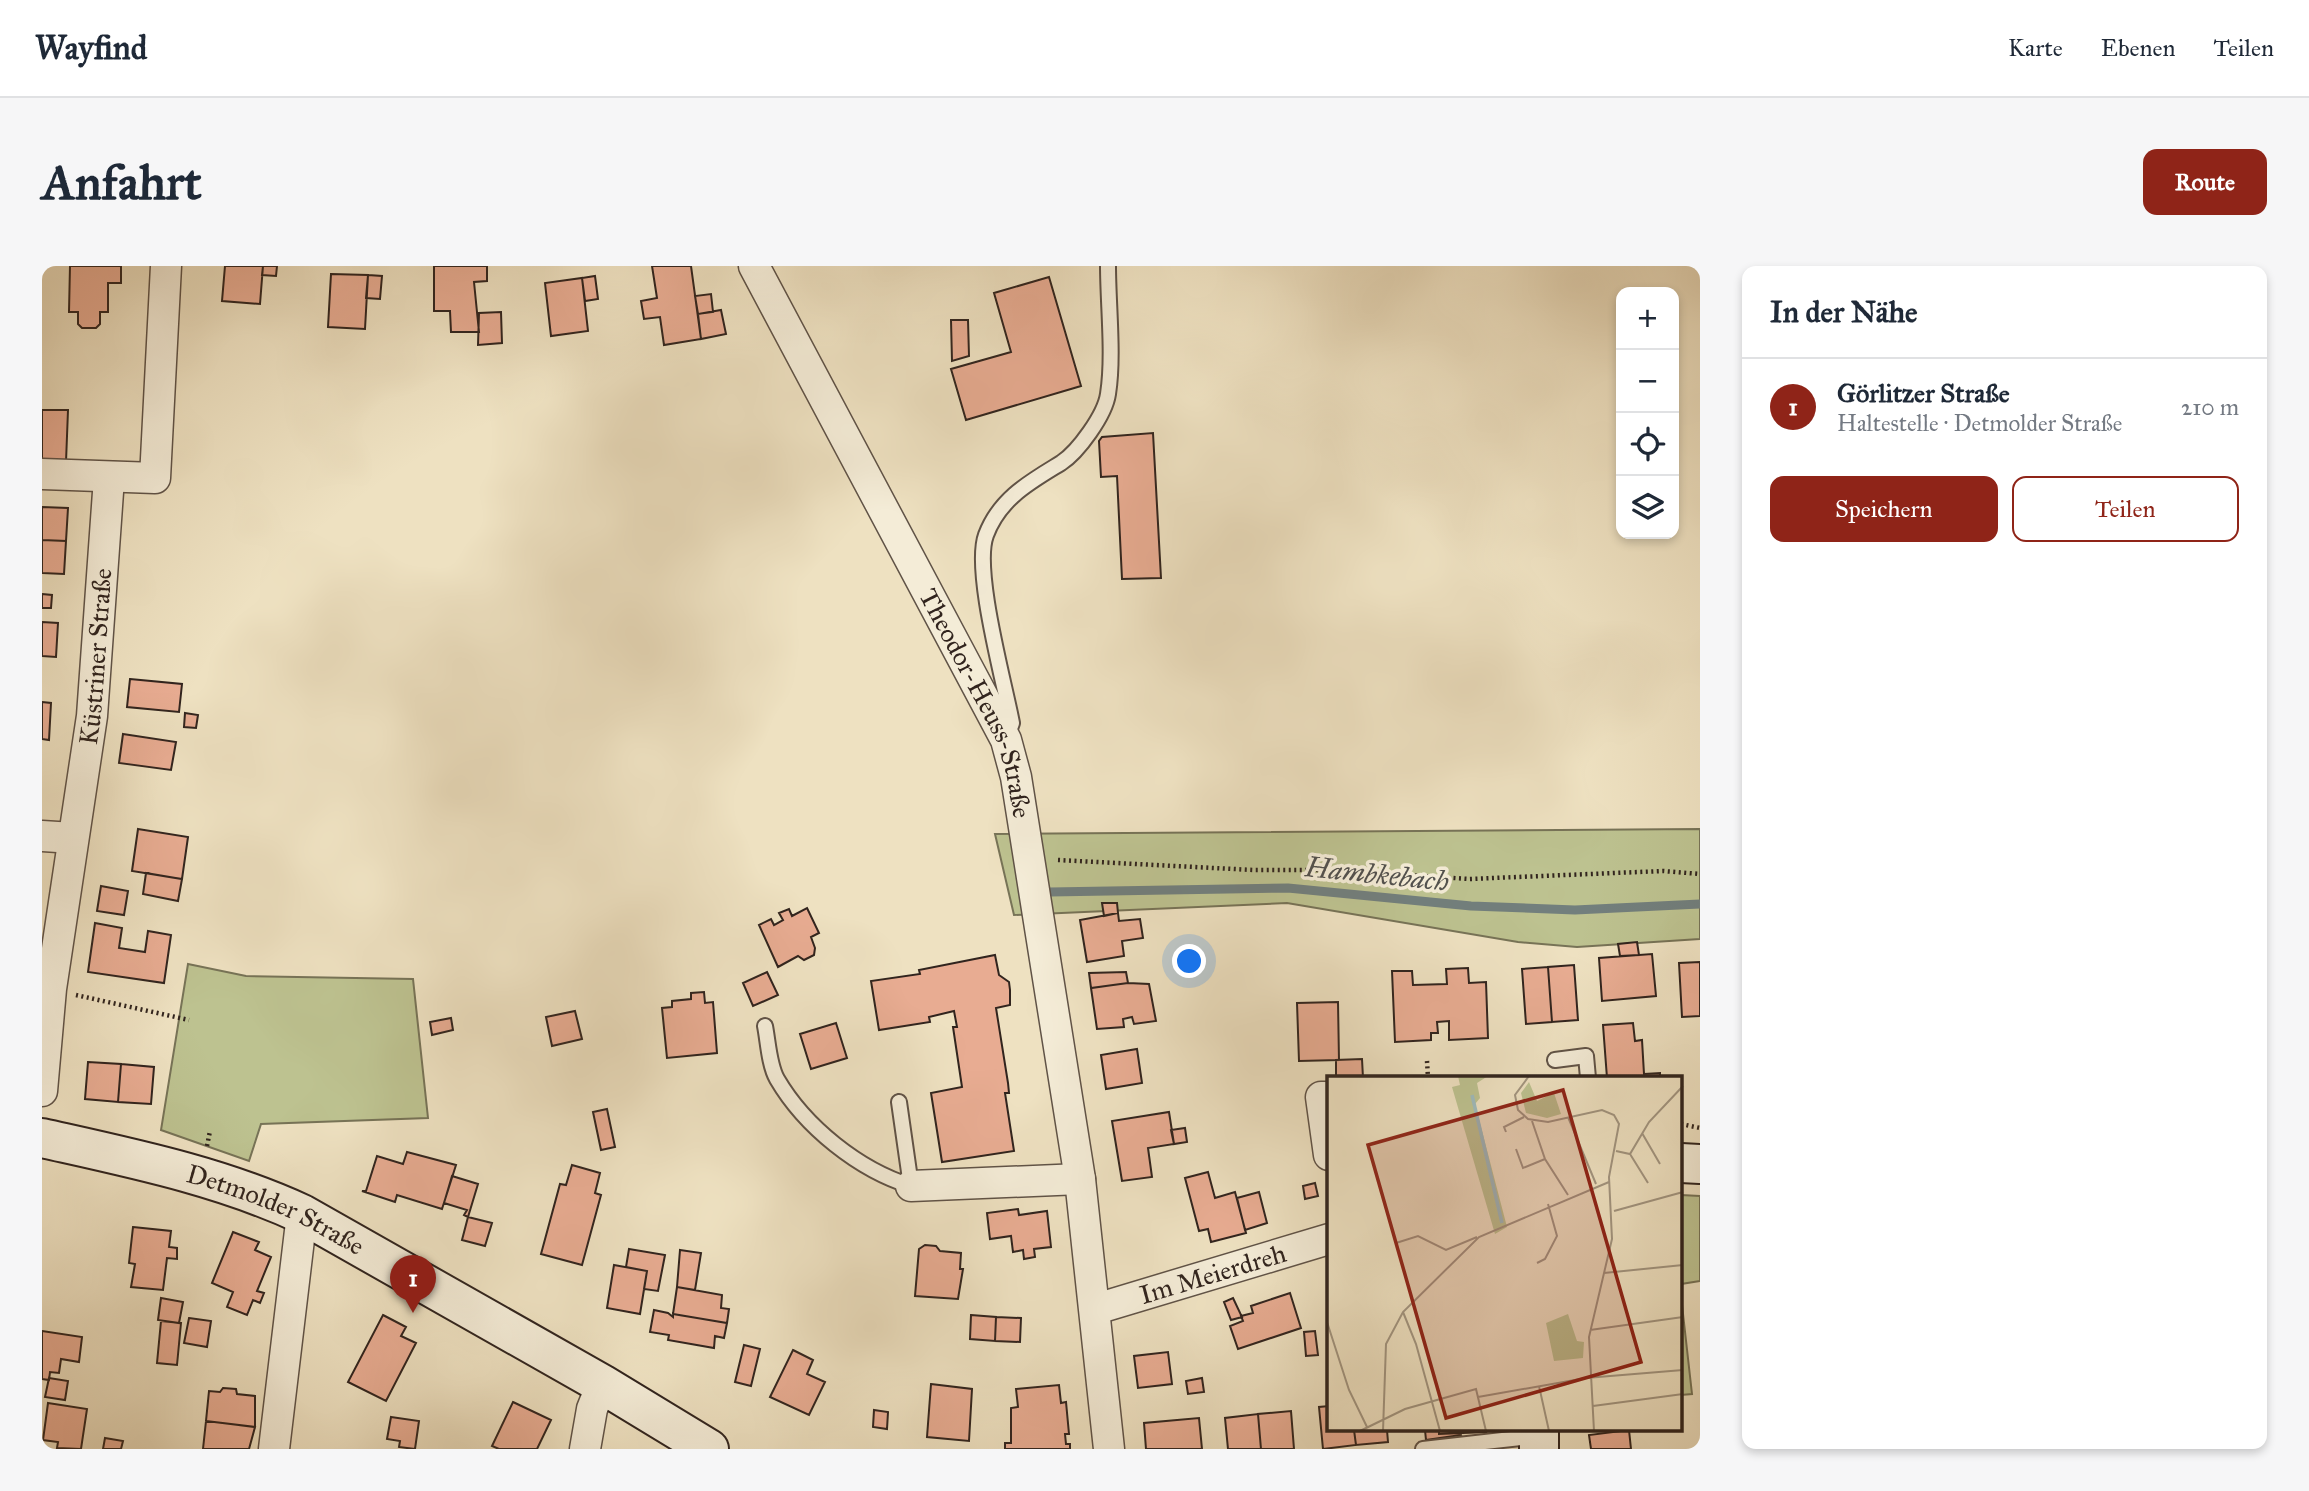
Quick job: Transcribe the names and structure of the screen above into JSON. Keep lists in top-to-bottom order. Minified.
{"streets":{"main road":["Detmolder Straße"],"street":["Küstriner Straße","Theodor-Heuss-Straße","Im Meierdreh"]},"crossings":[["Theodor-Heuss-Straße","Im Meierdreh"]],"water":["Hambkebach"],"page":{"header":"Wayfind","nav":["Karte","Ebenen","Teilen"],"buttons":["Route",["Speichern","Teilen"]],"title":"Anfahrt","heading":"In der Nähe","map_buttons":["+","−"],"list":[{"mark":"1","name":"Görlitzer Straße","note":"Haltestelle · Detmolder Straße","value":"210 m"}],"pins":"1"}}
